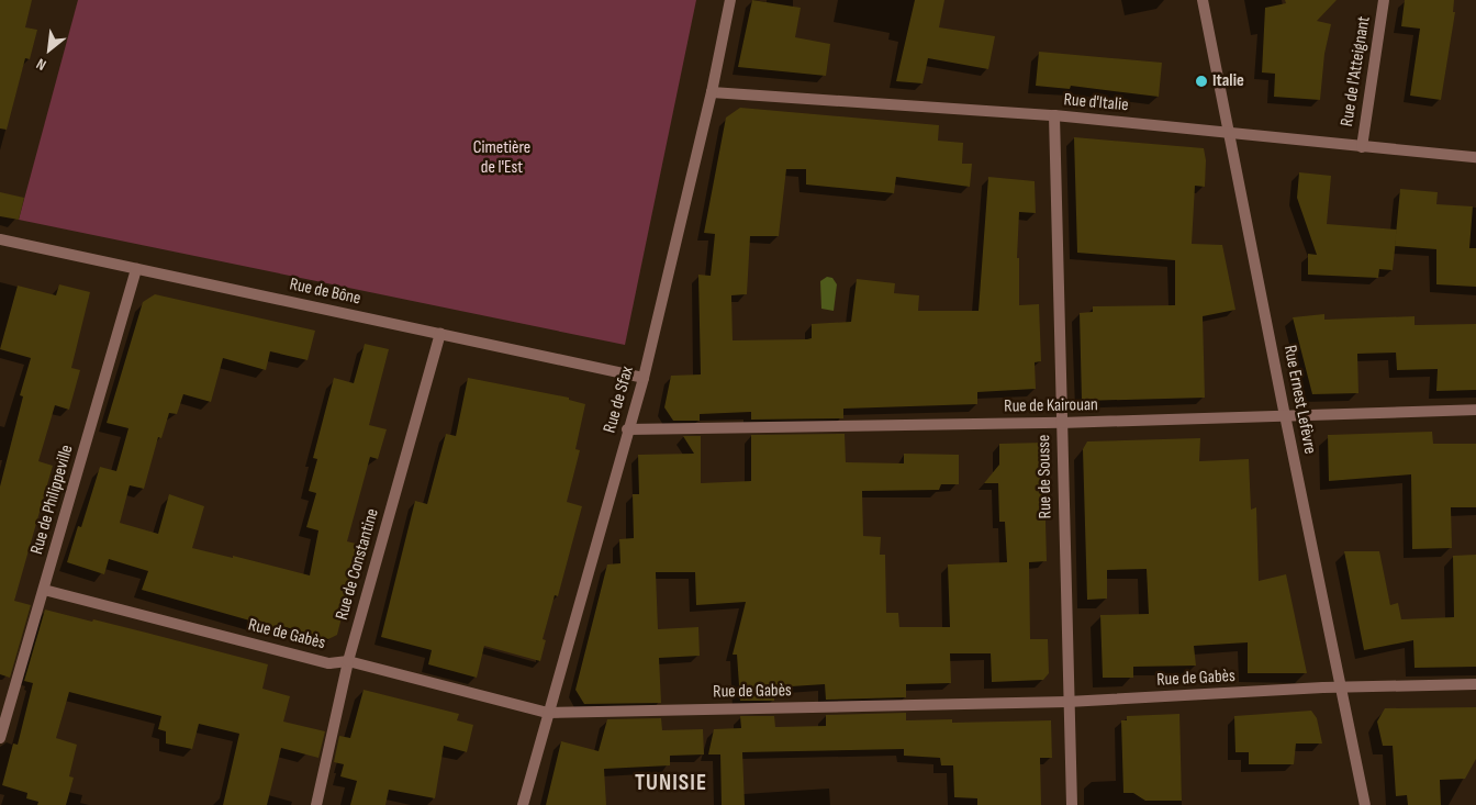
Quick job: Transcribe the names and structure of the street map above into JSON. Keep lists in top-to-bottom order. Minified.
{"streets":{"street":["Rue de l'Atteignant","Rue d'Italie","Rue de Bône","Rue de Sfax","Rue Ernest Lefèvre","Rue de Kairouan","Rue de Sousse","Rue de Philippeville","Rue de Constantine","Rue de Gabès"]},"crossings":[["Rue de l'Atteignant","Rue d'Italie"],["Rue d'Italie","Rue de Sfax"],["Rue d'Italie","Rue Ernest Lefèvre"],["Rue d'Italie","Rue de Sousse"],["Rue de Bône","Rue de Sfax"],["Rue de Bône","Rue de Philippeville"],["Rue de Bône","Rue de Constantine"],["Rue de Sfax","Rue de Kairouan"],["Rue de Sfax","Rue de Gabès"],["Rue Ernest Lefèvre","Rue de Kairouan"],["Rue Ernest Lefèvre","Rue de Gabès"],["Rue de Kairouan","Rue de Sousse"],["Rue de Sousse","Rue de Gabès"],["Rue de Philippeville","Rue de Gabès"],["Rue de Constantine","Rue de Gabès"]],"districts":["TUNISIE"],"parks":["Cimetière de l'Est"],"places":["Italie"],"north":"bottom left"}
